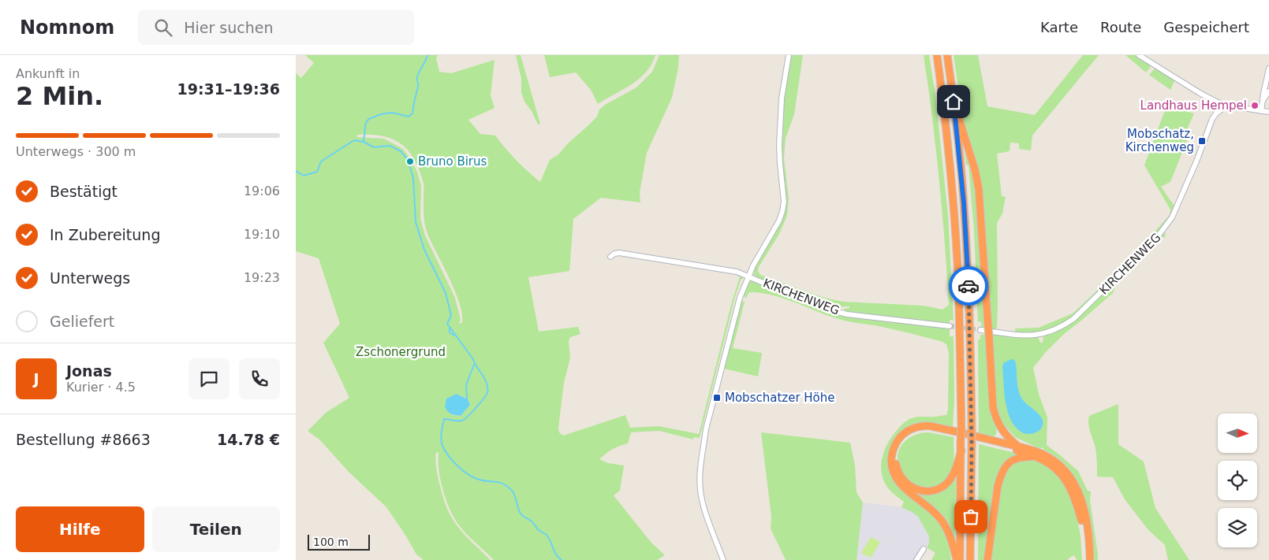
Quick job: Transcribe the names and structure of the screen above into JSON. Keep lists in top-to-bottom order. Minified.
{"streets":{"street":["KIRCHENWEG"]},"parks":["Zschonergrund"],"places":{"other":["Landhaus Hempel","Bruno Birus"],"transit":["Mobschatz, Kirchenweg","Mobschatzer Höhe"]},"scale_bar":"100 m","north":"right","page":{"header":"Nomnom","search":"Hier suchen","nav":["Karte","Route","Gespeichert"],"heading":["2 Min.","Ankunft in","19:31–19:36"],"panel":["Jonas","Kurier · 4.5","Bestellung #8663","14.78 €"],"bar":"Unterwegs · 300 m","list":[["Bestätigt","19:06"],["In Zubereitung","19:10"],["Unterwegs","19:23"],"Geliefert"],"round":"J","buttons":["Hilfe","Teilen"],"scale":"100 m"}}
